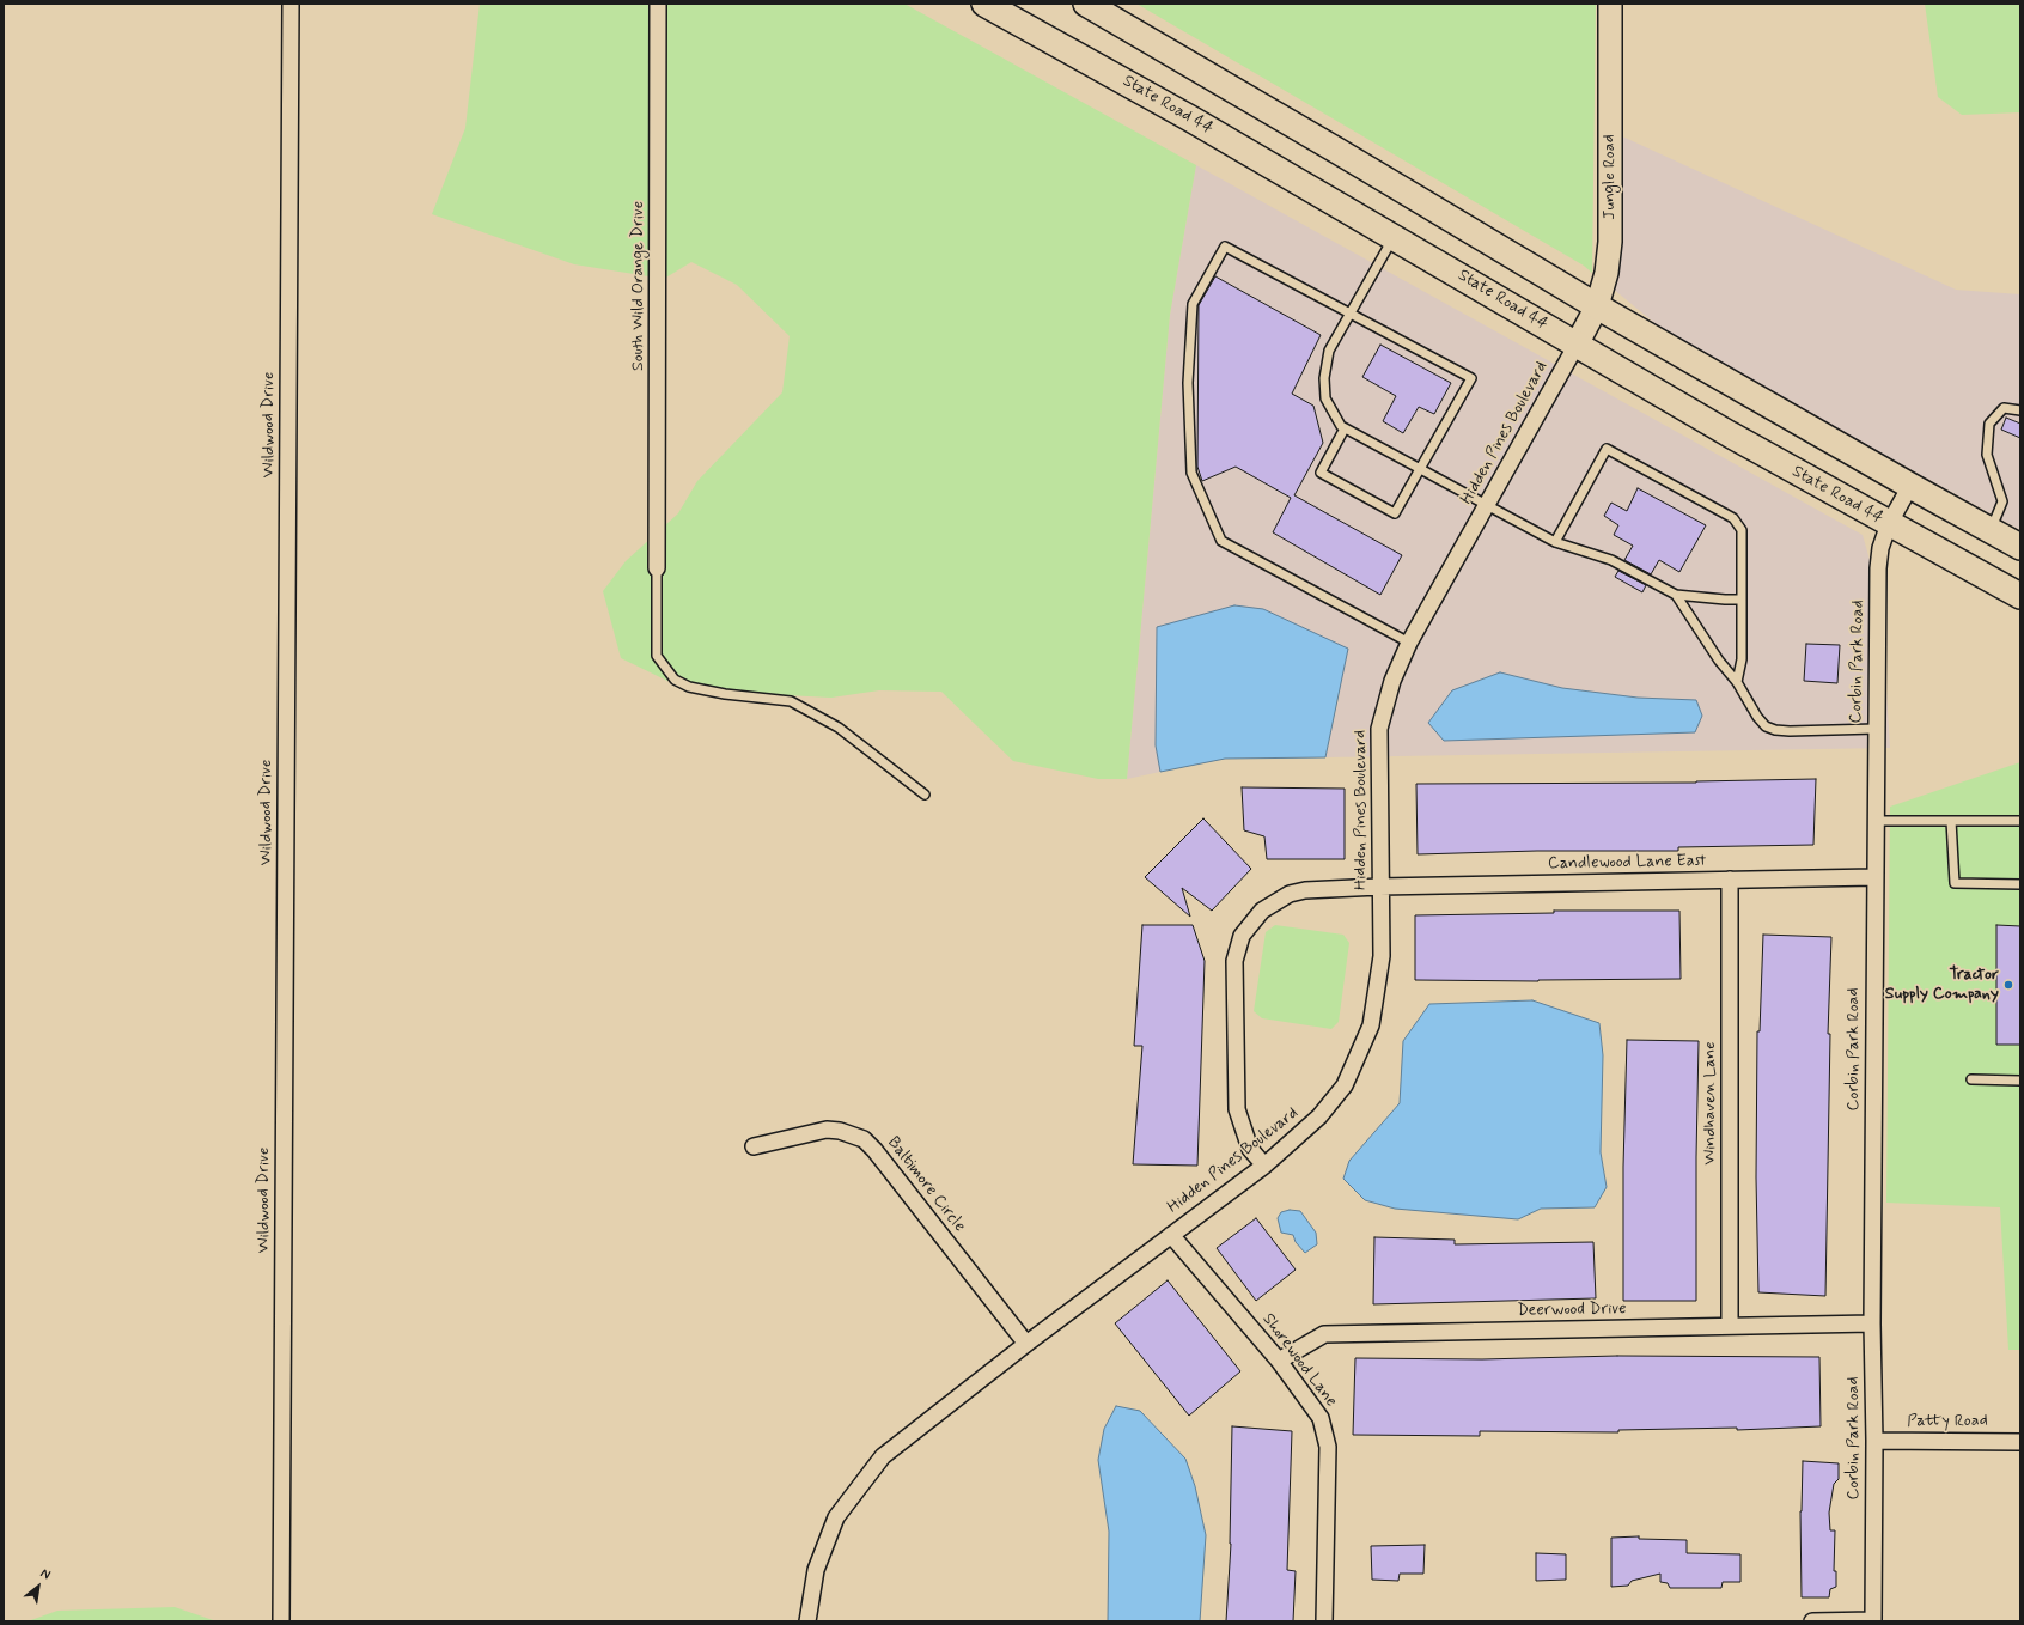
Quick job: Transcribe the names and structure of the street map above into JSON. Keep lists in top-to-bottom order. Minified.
{"streets":{"main road":["State Road 44"],"street":["Jungle Road","South Wild Orange Drive","Wildwood Drive","Hidden Pines Boulevard","Corbin Park Road","Candlewood Lane East","Windhaven Lane","Baltimore Circle","Deerwood Drive","Shorewood Lane","Patty Road"]},"crossings":[["State Road 44","Jungle Road"],["State Road 44","Hidden Pines Boulevard"],["State Road 44","Corbin Park Road"],["Jungle Road","Hidden Pines Boulevard"],["Hidden Pines Boulevard","Candlewood Lane East"],["Hidden Pines Boulevard","Baltimore Circle"],["Hidden Pines Boulevard","Shorewood Lane"],["Corbin Park Road","Candlewood Lane East"],["Corbin Park Road","Deerwood Drive"],["Corbin Park Road","Patty Road"],["Candlewood Lane East","Windhaven Lane"],["Windhaven Lane","Deerwood Drive"],["Deerwood Drive","Shorewood Lane"]],"places":["Tractor Supply Company"],"north":"top right"}
